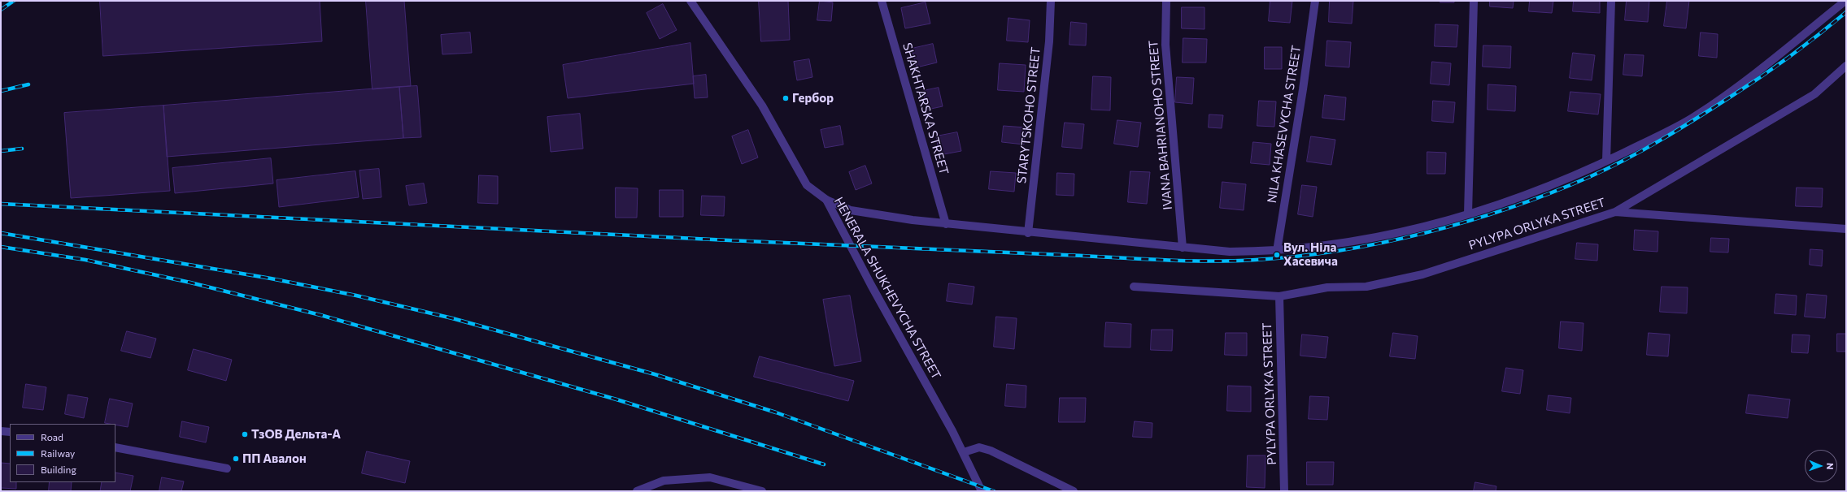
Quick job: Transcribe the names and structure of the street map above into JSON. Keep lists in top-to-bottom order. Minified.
{"streets":{"street":["SHAKHTARSKA STREET","STARYTSKOHO STREET","NILA KHASEVYCHA STREET","IVANA BAHRIANOHO STREET","PYLYPA ORLYKA STREET","HENERALA SHUKHEVYCHA STREET"]},"places":["Гербор","Вул. Ніла Хасевича","ТзОВ Дельта-А","ПП Авалон"],"legend":["Road","Railway","Building"],"north":"right"}
